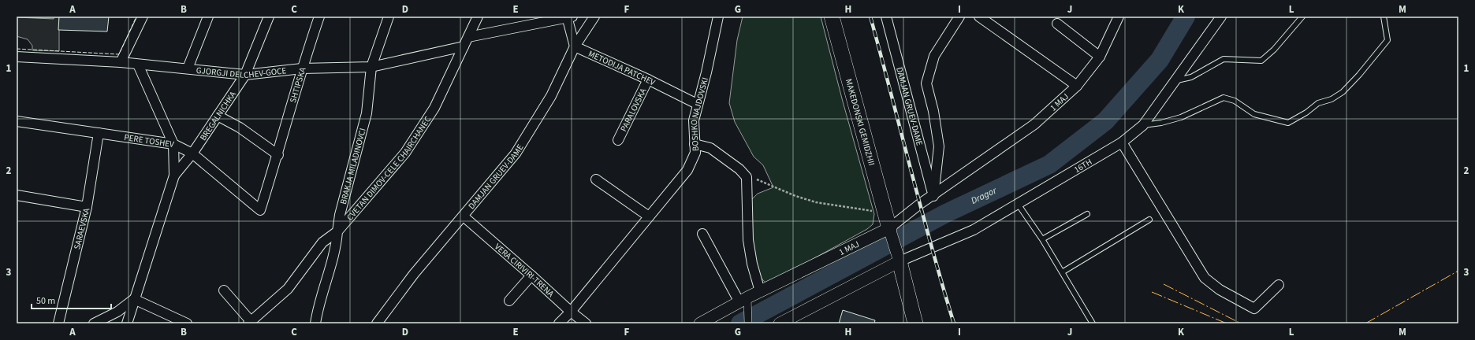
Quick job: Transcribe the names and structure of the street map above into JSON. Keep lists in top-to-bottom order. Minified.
{"streets":{"main road":["MAKEDONSKI GEMIDZHII"],"street":["METODIJA PATCHEV","GJORGJI DELCHEV-GOCE","SHTIPSKA","1 MAJ","DAMJAN GRUEV-DAME","PARALOVSKA","BOSHKO NAJDOVSKI","BREGALNICHKA","PERE TOSHEV","BRAKJA MILADINOVCI","16TH","CVETAN DIMOV-CELE CHAIRCHANEC","SARAEVSKA","VERA CIRIVIRI-TRENA"]},"crossings":[["METODIJA PATCHEV","DAMJAN GRUEV-DAME"],["METODIJA PATCHEV","PARALOVSKA"],["METODIJA PATCHEV","BOSHKO NAJDOVSKI"],["GJORGJI DELCHEV-GOCE","SHTIPSKA"],["GJORGJI DELCHEV-GOCE","BREGALNICHKA"],["GJORGJI DELCHEV-GOCE","BRAKJA MILADINOVCI"],["GJORGJI DELCHEV-GOCE","CVETAN DIMOV-CELE CHAIRCHANEC"],["SHTIPSKA","PERE TOSHEV"],["1 MAJ","DAMJAN GRUEV-DAME"],["1 MAJ","MAKEDONSKI GEMIDZHII"],["DAMJAN GRUEV-DAME","VERA CIRIVIRI-TRENA"],["BOSHKO NAJDOVSKI","VERA CIRIVIRI-TRENA"],["BREGALNICHKA","PERE TOSHEV"],["PERE TOSHEV","SARAEVSKA"],["BRAKJA MILADINOVCI","CVETAN DIMOV-CELE CHAIRCHANEC"]],"water":["Dragor"],"scale_bar":"50 m","grid":{"columns":["A","B","C","D","E","F","G","H","I","J","K","L","M"],"rows":["1","2","3"]}}
